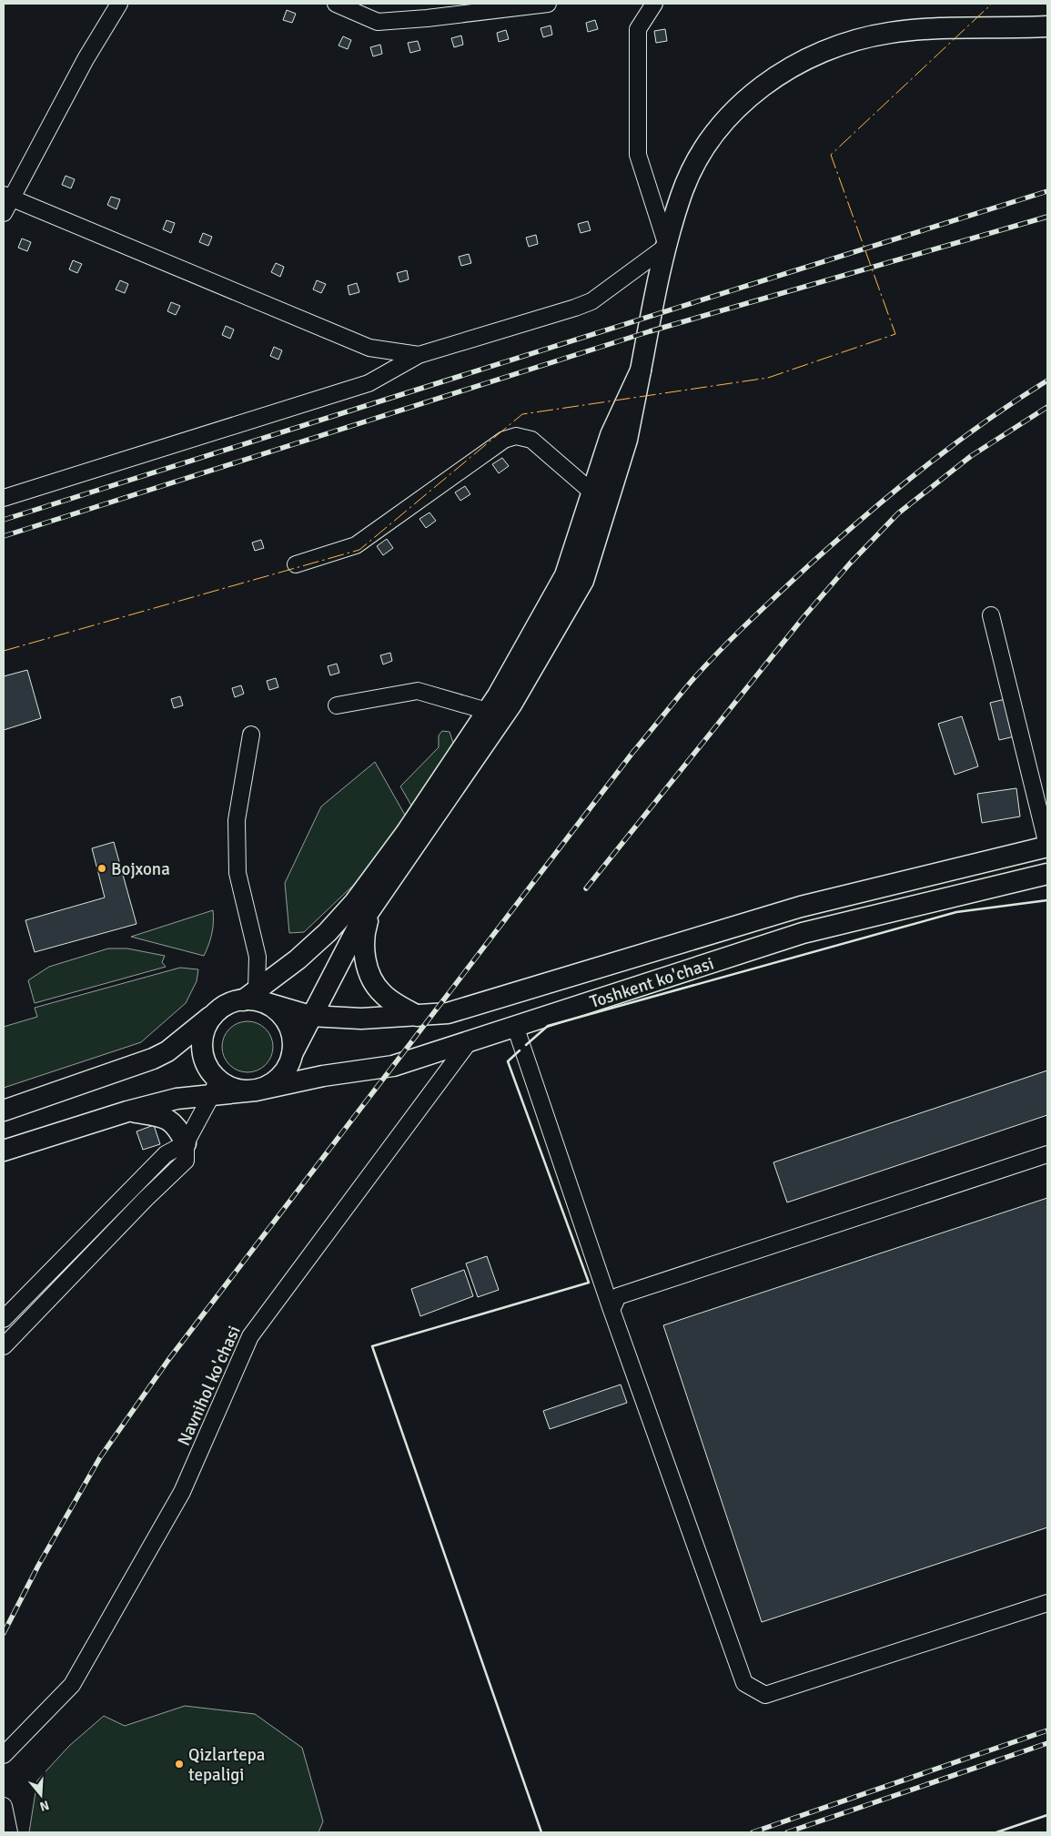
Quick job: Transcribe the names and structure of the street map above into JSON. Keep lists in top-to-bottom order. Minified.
{"streets":{"main road":["Toshkent ko'chasi"],"street":["Navnihol ko'chasi"]},"crossings":[["Toshkent ko'chasi","Navnihol ko'chasi"]],"places":["Bojxona","Qizlartepa tepaligi"],"north":"bottom"}
